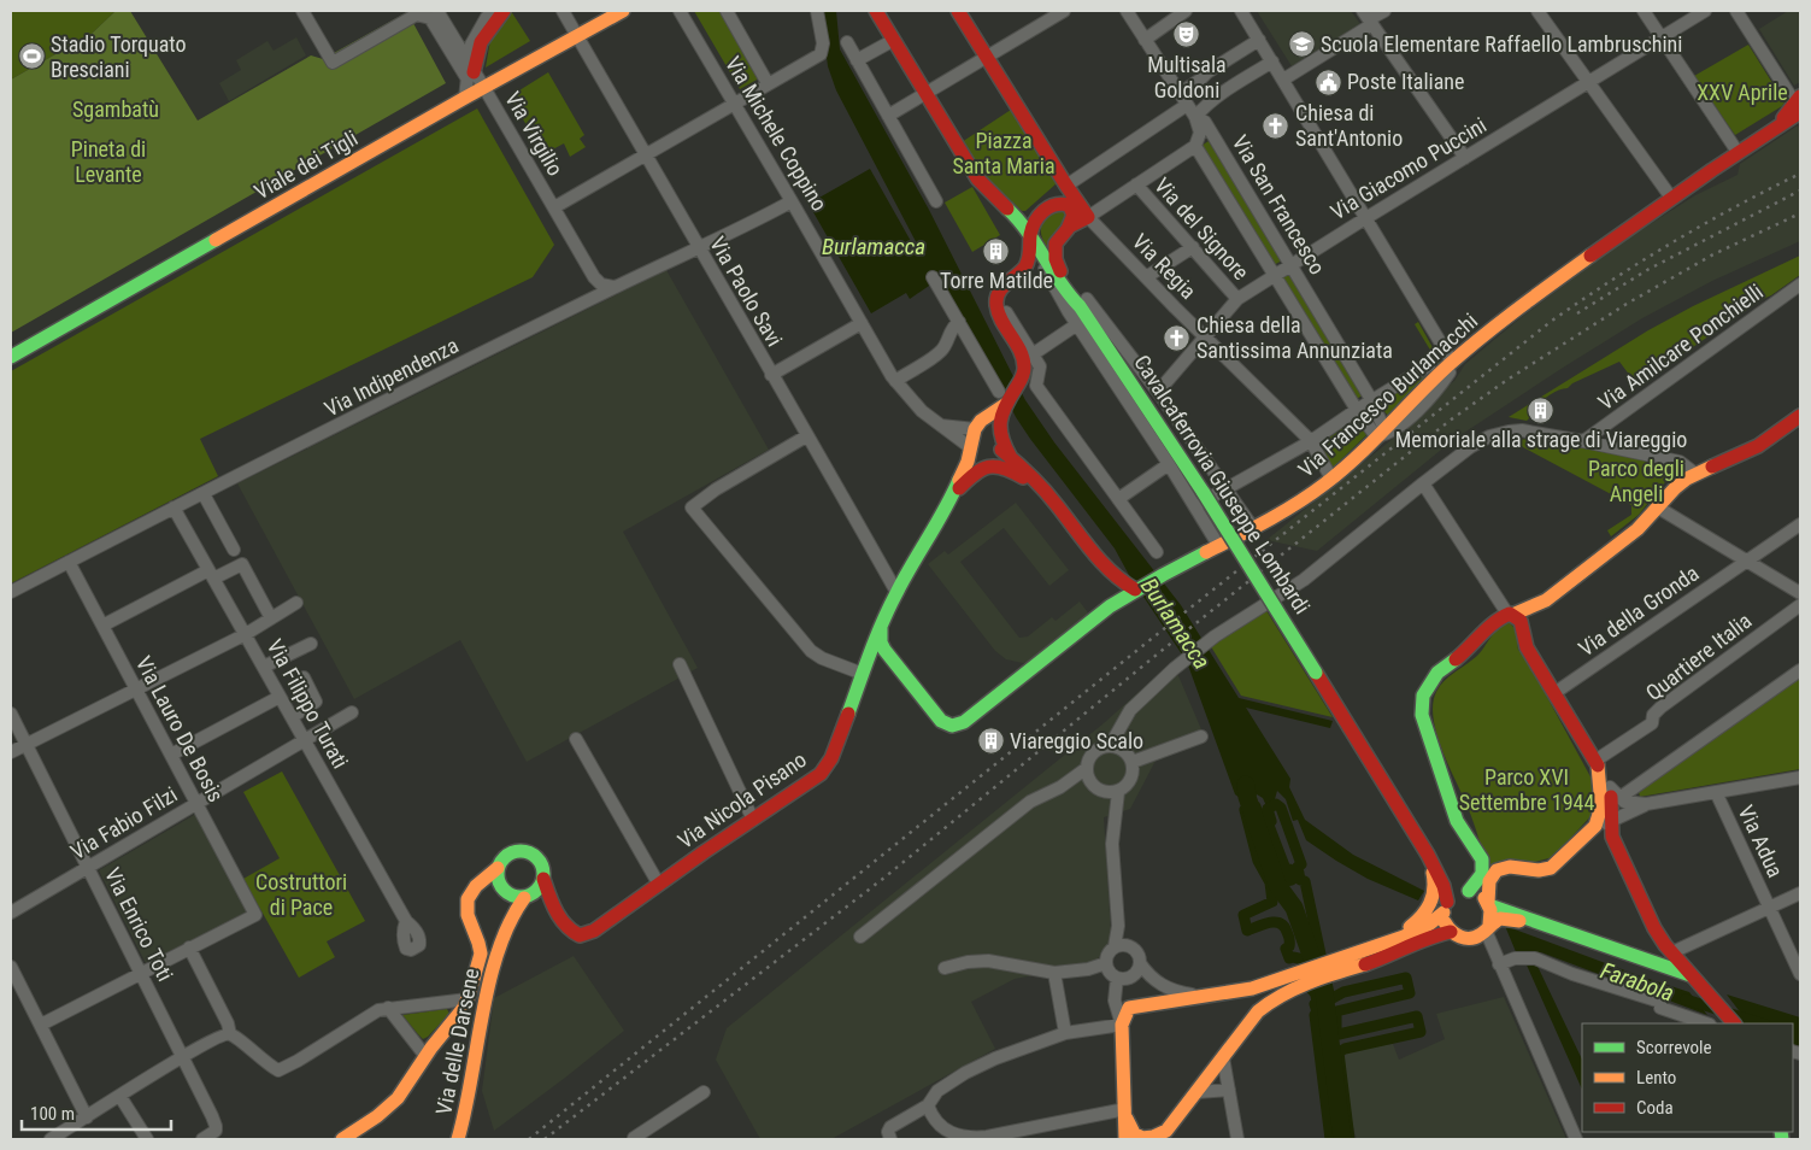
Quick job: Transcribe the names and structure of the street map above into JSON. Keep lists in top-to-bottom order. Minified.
{"streets":{"street":["Via Virgilio","Via Michele Coppino","Viale dei Tigli","Via Giacomo Puccini","Via San Francesco","Via del Signore","Via Regia","Via Paolo Savi","Via Amilcare Ponchielli","Via Indipendenza","Via Francesco Burlamacchi","Cavalcaferrovia Giuseppe Lombardi","Via della Gronda","Quartiere Italia","Via Filippo Turati","Via Lauro De Bosis","Via Nicola Pisano","Via Fabio Filzi","Via Adua","Via Enrico Toti","Via delle Darsene"]},"crossings":[["Via Virgilio","Viale dei Tigli"],["Via Michele Coppino","Via Indipendenza"],["Viale dei Tigli","Via Paolo Savi"],["Via Giacomo Puccini","Via San Francesco"],["Via Giacomo Puccini","Via del Signore"],["Via Giacomo Puccini","Via Regia"],["Via San Francesco","Via Francesco Burlamacchi"],["Via Regia","Via Francesco Burlamacchi"],["Via Paolo Savi","Via Indipendenza"],["Via Paolo Savi","Via Nicola Pisano"],["Via Indipendenza","Via Filippo Turati"],["Via Indipendenza","Via Lauro De Bosis"],["Via Filippo Turati","Via Fabio Filzi"],["Via Lauro De Bosis","Via Fabio Filzi"],["Via Nicola Pisano","Via delle Darsene"],["Via Fabio Filzi","Via Enrico Toti"]],"water":["Burlamacca","Farabola"],"parks":["XXV Aprile","Sgambatù","Piazza Santa Maria","Pineta di Levante","Parco degli Angeli","Parco XVI Settembre 1944","Costruttori di Pace"],"places":{"theatre":["Multisala Goldoni"],"school or university":["Scuola Elementare Raffaello Lambruschini"],"sports":["Stadio Torquato Bresciani"],"public building":["Poste Italiane"],"church":["Chiesa di Sant'Antonio","Chiesa della Santissima Annunziata"],"building":["Torre Matilde","Memoriale alla strage di Viareggio","Viareggio Scalo"]},"legend":["Scorrevole","Lento","Coda"],"scale_bar":"100 m"}
